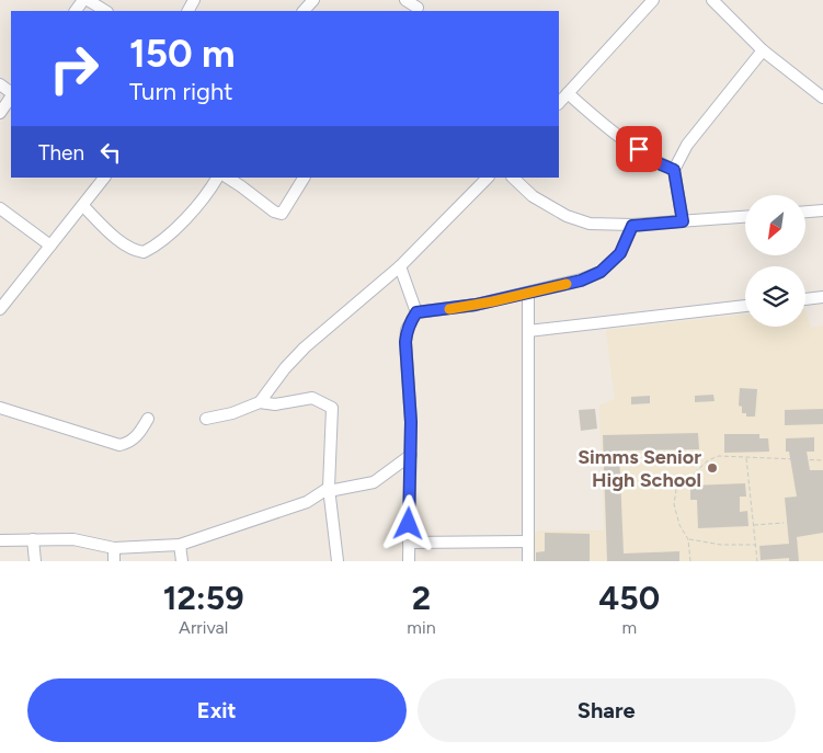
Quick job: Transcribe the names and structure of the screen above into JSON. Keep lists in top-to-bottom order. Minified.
{"places":["Simms Senior High School"],"north":"bottom left","page":{"turn":["150 m","Turn right"],"then":"Then","eta":["12:59","Arrival","2","min","450","m"],"buttons":["Exit","Share"]}}
